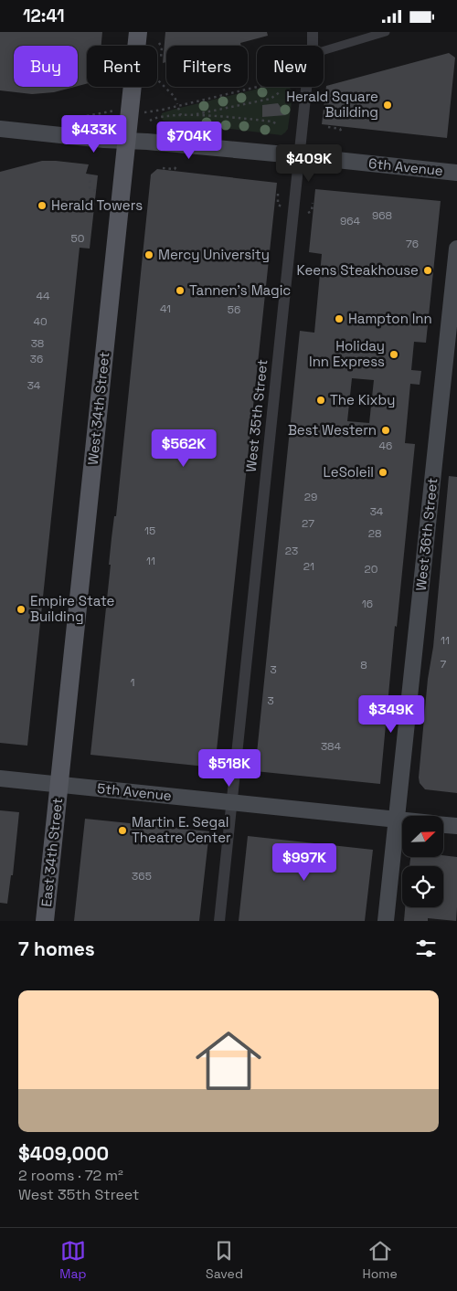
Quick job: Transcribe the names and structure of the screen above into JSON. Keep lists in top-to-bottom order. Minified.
{"streets":{"main road":["6th Avenue","West 34th Street","West 36th Street","5th Avenue","East 34th Street"],"street":["West 35th Street"]},"crossings":[["6th Avenue","West 34th Street"],["6th Avenue","West 35th Street"],["West 34th Street","5th Avenue"],["West 34th Street","East 34th Street"],["West 35th Street","5th Avenue"],["West 36th Street","5th Avenue"],["5th Avenue","East 34th Street"]],"places":["Herald Square Building","Herald Towers","Mercy University","Keens Steakhouse","Tannen’s Magic","Hampton Inn","Holiday Inn Express","The Kixby","Best Western","LeSoleil","Empire State Building","Martin E. Segal Theatre Center"],"house_numbers":["968","964","50","76","44","41","56","40","38","36","34","46","29","34","27","15","28","23","11","21","20","16","11","7","8","3","1","3","384","365"],"north":"top right","page":{"status":"12:41","chip":["Buy","Rent","Filters","New"],"price":["$433K","$704K","$409K","$562K","$349K","$518K","$997K"],"heading":"7 homes","list":[{"name":"$409,000","note":"2 rooms · 72 m² · West 35th Street"}],"tabs":["Map","Saved","Home"]}}
